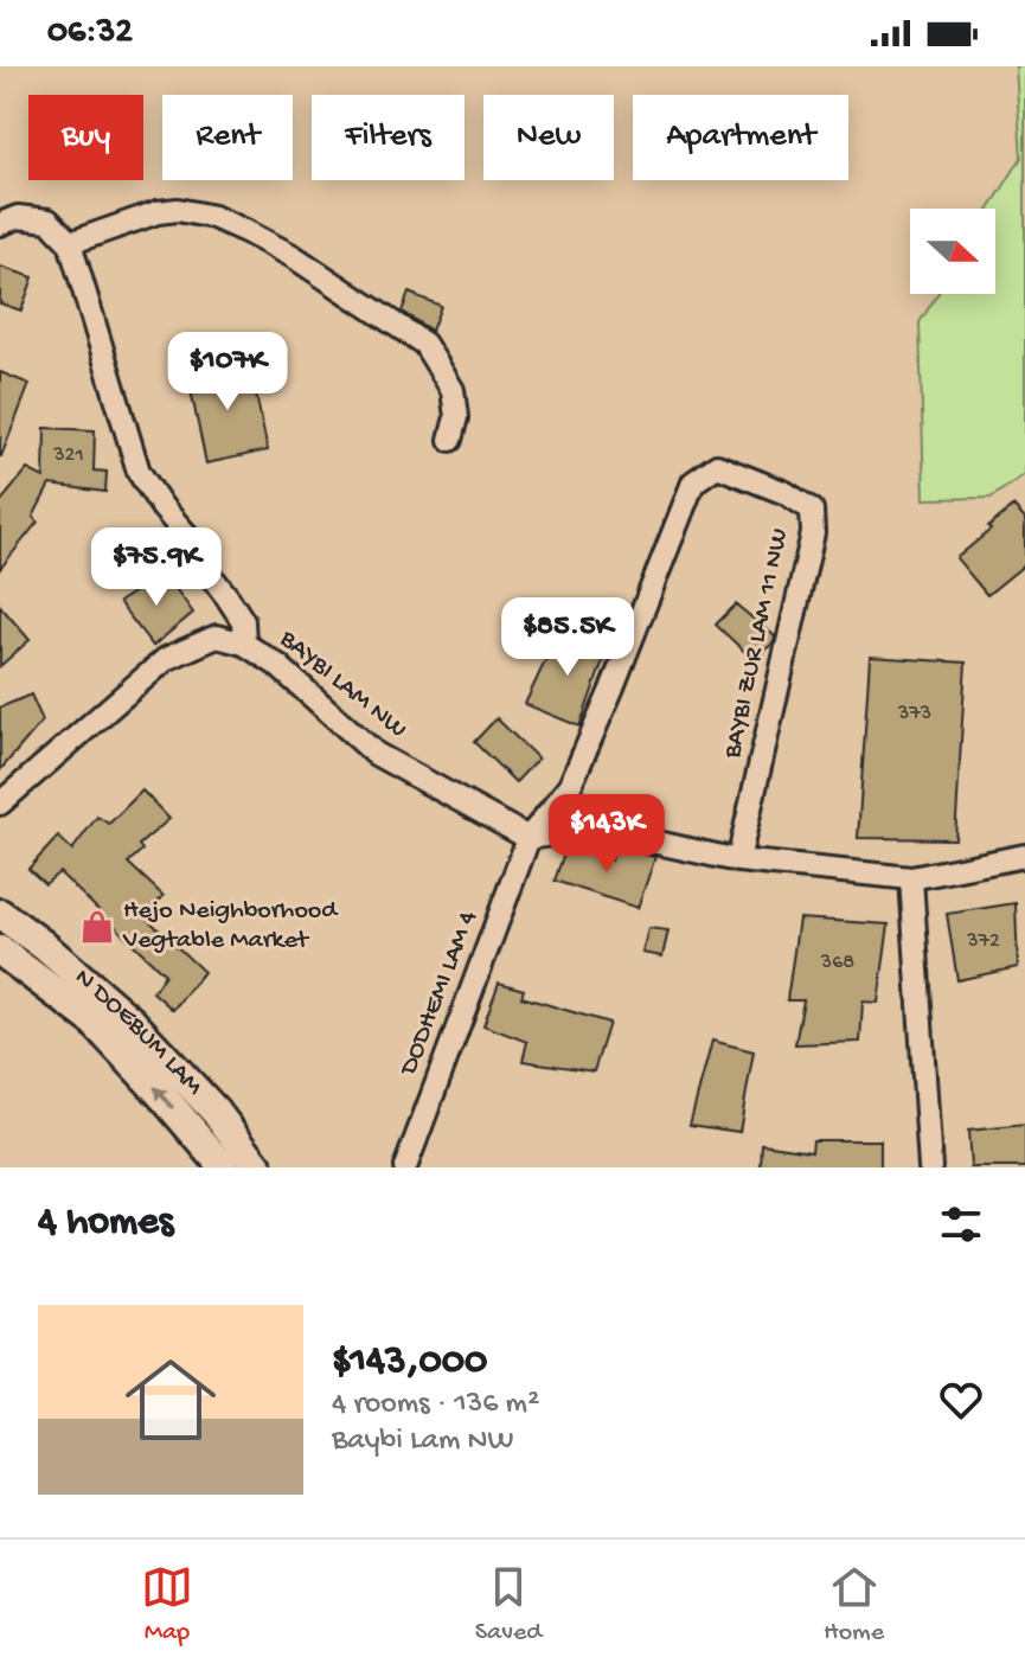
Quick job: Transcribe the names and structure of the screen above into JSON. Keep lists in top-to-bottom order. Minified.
{"streets":{"main road":["N DOEBUM LAM"],"street":["BAYBI ZUR LAM 11 NW","BAYBI LAM NW","DODHEMI LAM 4"]},"crossings":[["BAYBI ZUR LAM 11 NW","BAYBI LAM NW"],["BAYBI ZUR LAM 11 NW","DODHEMI LAM 4"],["BAYBI LAM NW","DODHEMI LAM 4"]],"places":{"shop":["Hejo Neighborhood Vegtable Market"]},"house_numbers":["321","373","372","368"],"north":"right","page":{"status":"06:32","chip":["Buy","Rent","Filters","New","Apartment"],"price":["$107K","$75.9K","$85.5K","$143K"],"heading":"4 homes","list":[{"name":"$143,000","note":"4 rooms · 136 m² · Baybi Lam NW"}],"tabs":["Map","Saved","Home"]}}
